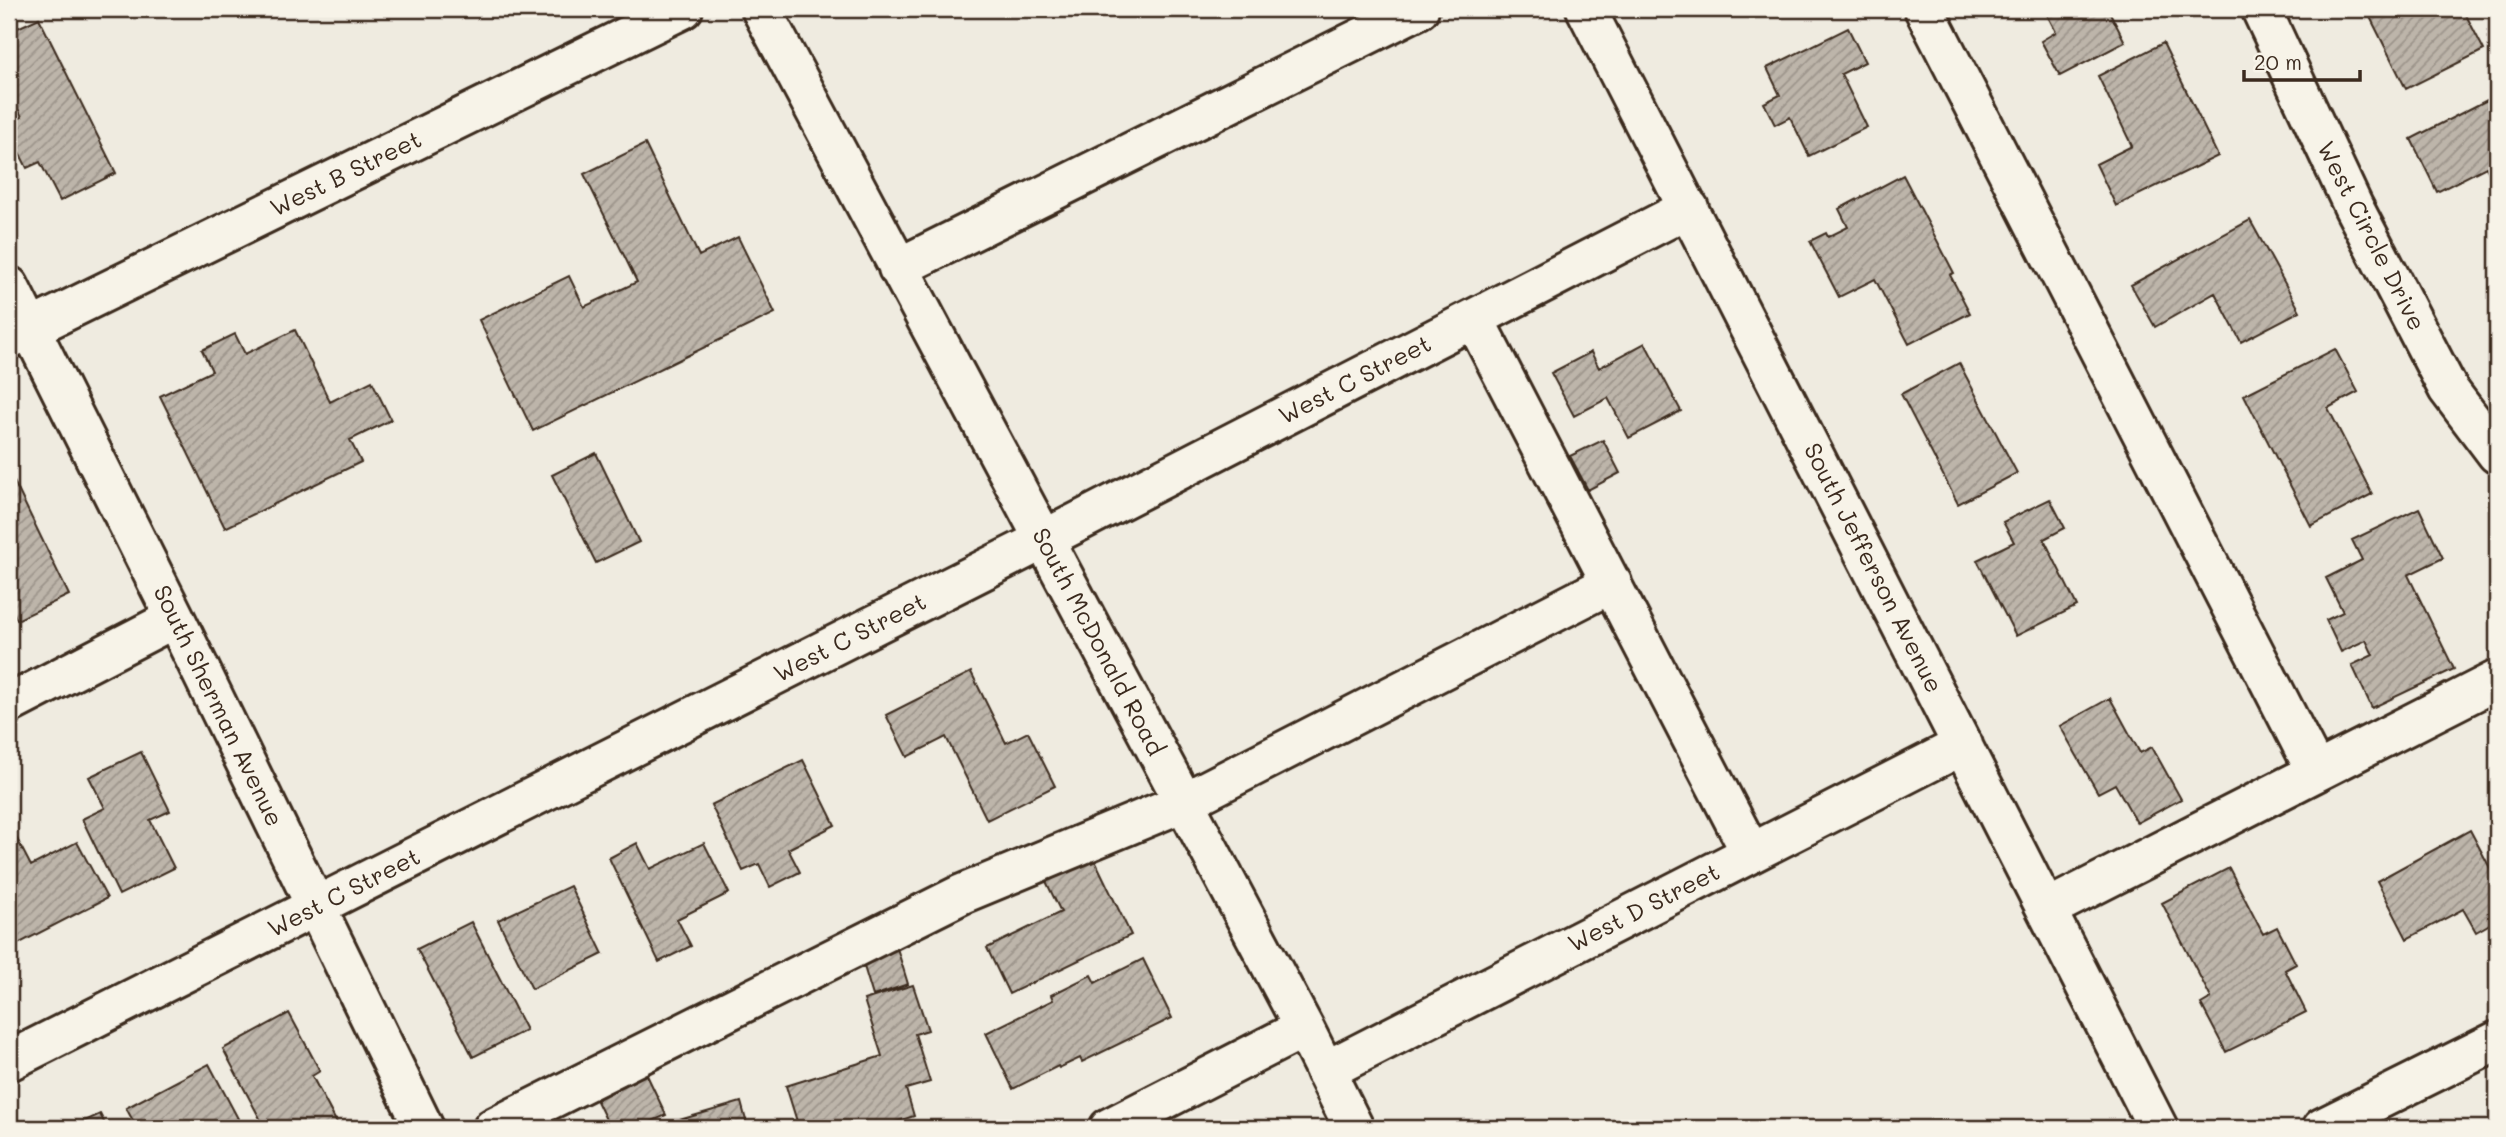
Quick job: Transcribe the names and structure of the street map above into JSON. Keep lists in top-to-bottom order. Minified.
{"streets":{"street":["West B Street","West Circle Drive","West C Street","South Jefferson Avenue","South McDonald Road","South Sherman Avenue","West D Street"]},"crossings":[["West B Street","South Sherman Avenue"],["West C Street","South Jefferson Avenue"],["West C Street","South McDonald Road"],["West C Street","South Sherman Avenue"],["South Jefferson Avenue","West D Street"],["South McDonald Road","West D Street"]],"scale_bar":"20 m"}
